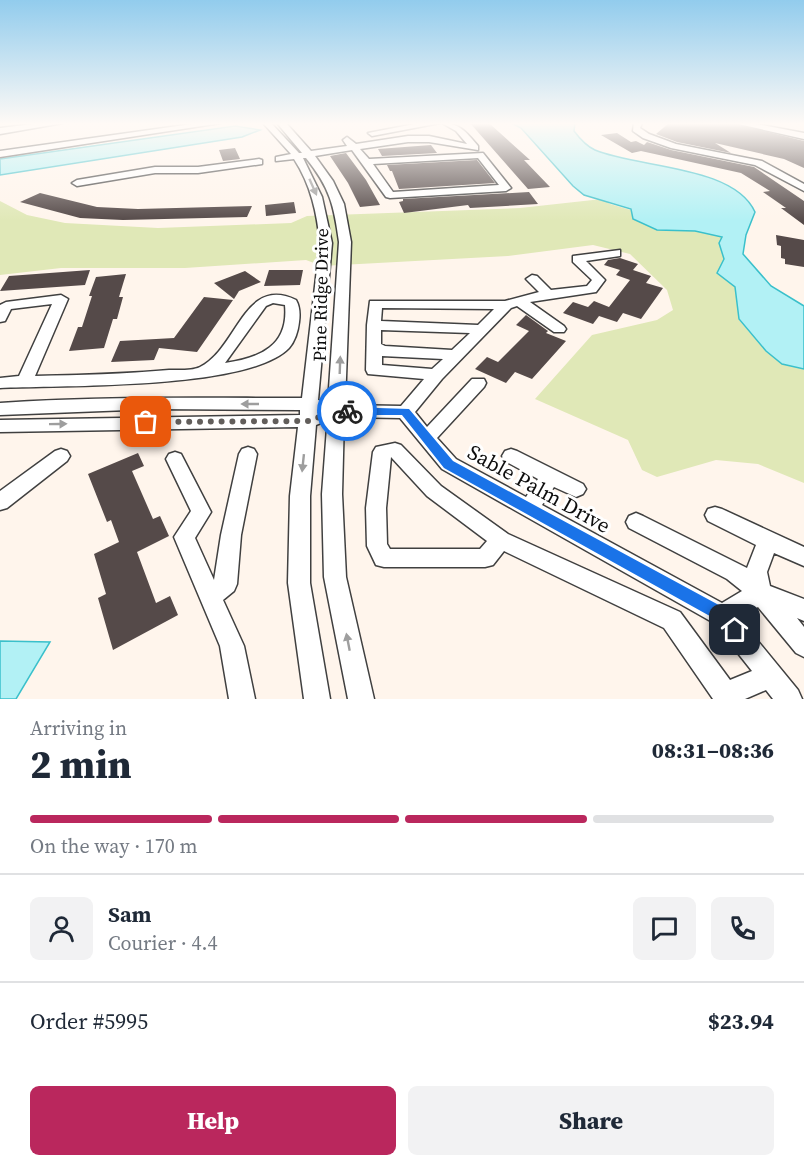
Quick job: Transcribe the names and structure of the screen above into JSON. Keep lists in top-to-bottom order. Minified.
{"streets":{"street":["Pine Ridge Drive","Sable Palm Drive"]},"page":{"heading":["2 min","Arriving in","08:31–08:36"],"panel":["Sam","Courier · 4.4","Order #5995","$23.94"],"bar":"On the way · 170 m","buttons":["Help","Share"]}}
